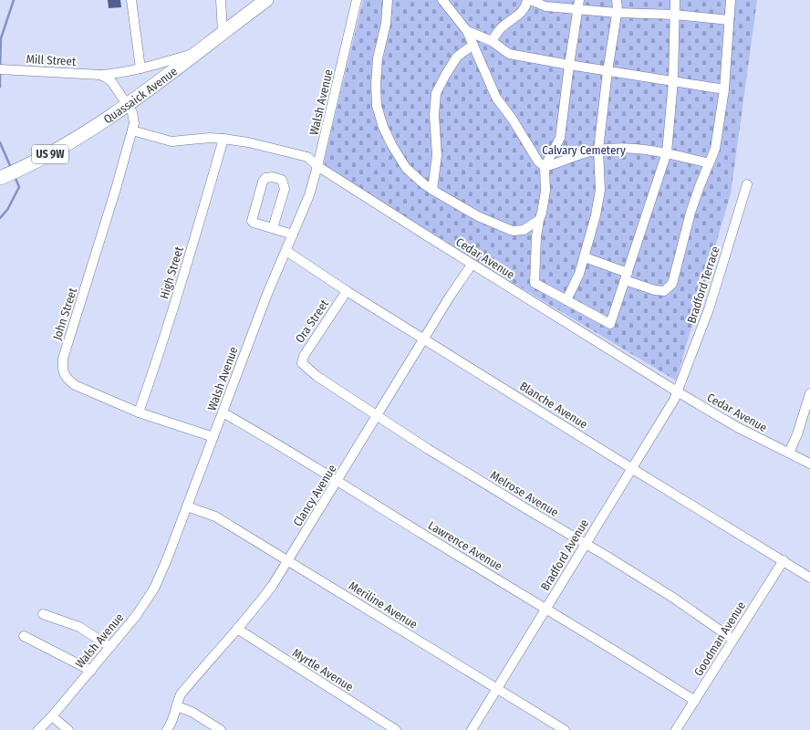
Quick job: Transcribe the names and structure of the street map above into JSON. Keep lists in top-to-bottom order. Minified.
{"streets":{"highway":["Quassaick Avenue","US 9W"],"street":["Mill Street","Walsh Avenue","Cedar Avenue","High Street","Bradford Terrace","John Street","Ora Street","Blanche Avenue","Melrose Avenue","Clancy Avenue","Lawrence Avenue","Bradford Avenue","Meriline Avenue","Goodman Avenue","Myrtle Avenue"]},"crossings":[["Mill Street","Quassaick Avenue"],["Mill Street","John Street"],["Quassaick Avenue","John Street"],["Walsh Avenue","Cedar Avenue"],["Walsh Avenue","John Street"],["Walsh Avenue","Blanche Avenue"],["Walsh Avenue","Lawrence Avenue"],["Walsh Avenue","Meriline Avenue"],["Cedar Avenue","High Street"],["Cedar Avenue","Bradford Terrace"],["Cedar Avenue","John Street"],["Cedar Avenue","Clancy Avenue"],["Cedar Avenue","Bradford Avenue"],["High Street","John Street"],["Bradford Terrace","Bradford Avenue"],["Ora Street","Blanche Avenue"],["Ora Street","Melrose Avenue"],["Blanche Avenue","Clancy Avenue"],["Blanche Avenue","Bradford Avenue"],["Blanche Avenue","Goodman Avenue"],["Melrose Avenue","Clancy Avenue"],["Melrose Avenue","Bradford Avenue"],["Melrose Avenue","Goodman Avenue"],["Clancy Avenue","Lawrence Avenue"],["Clancy Avenue","Meriline Avenue"],["Clancy Avenue","Myrtle Avenue"],["Lawrence Avenue","Bradford Avenue"],["Lawrence Avenue","Goodman Avenue"],["Bradford Avenue","Meriline Avenue"]],"parks":["Calvary Cemetery"]}
